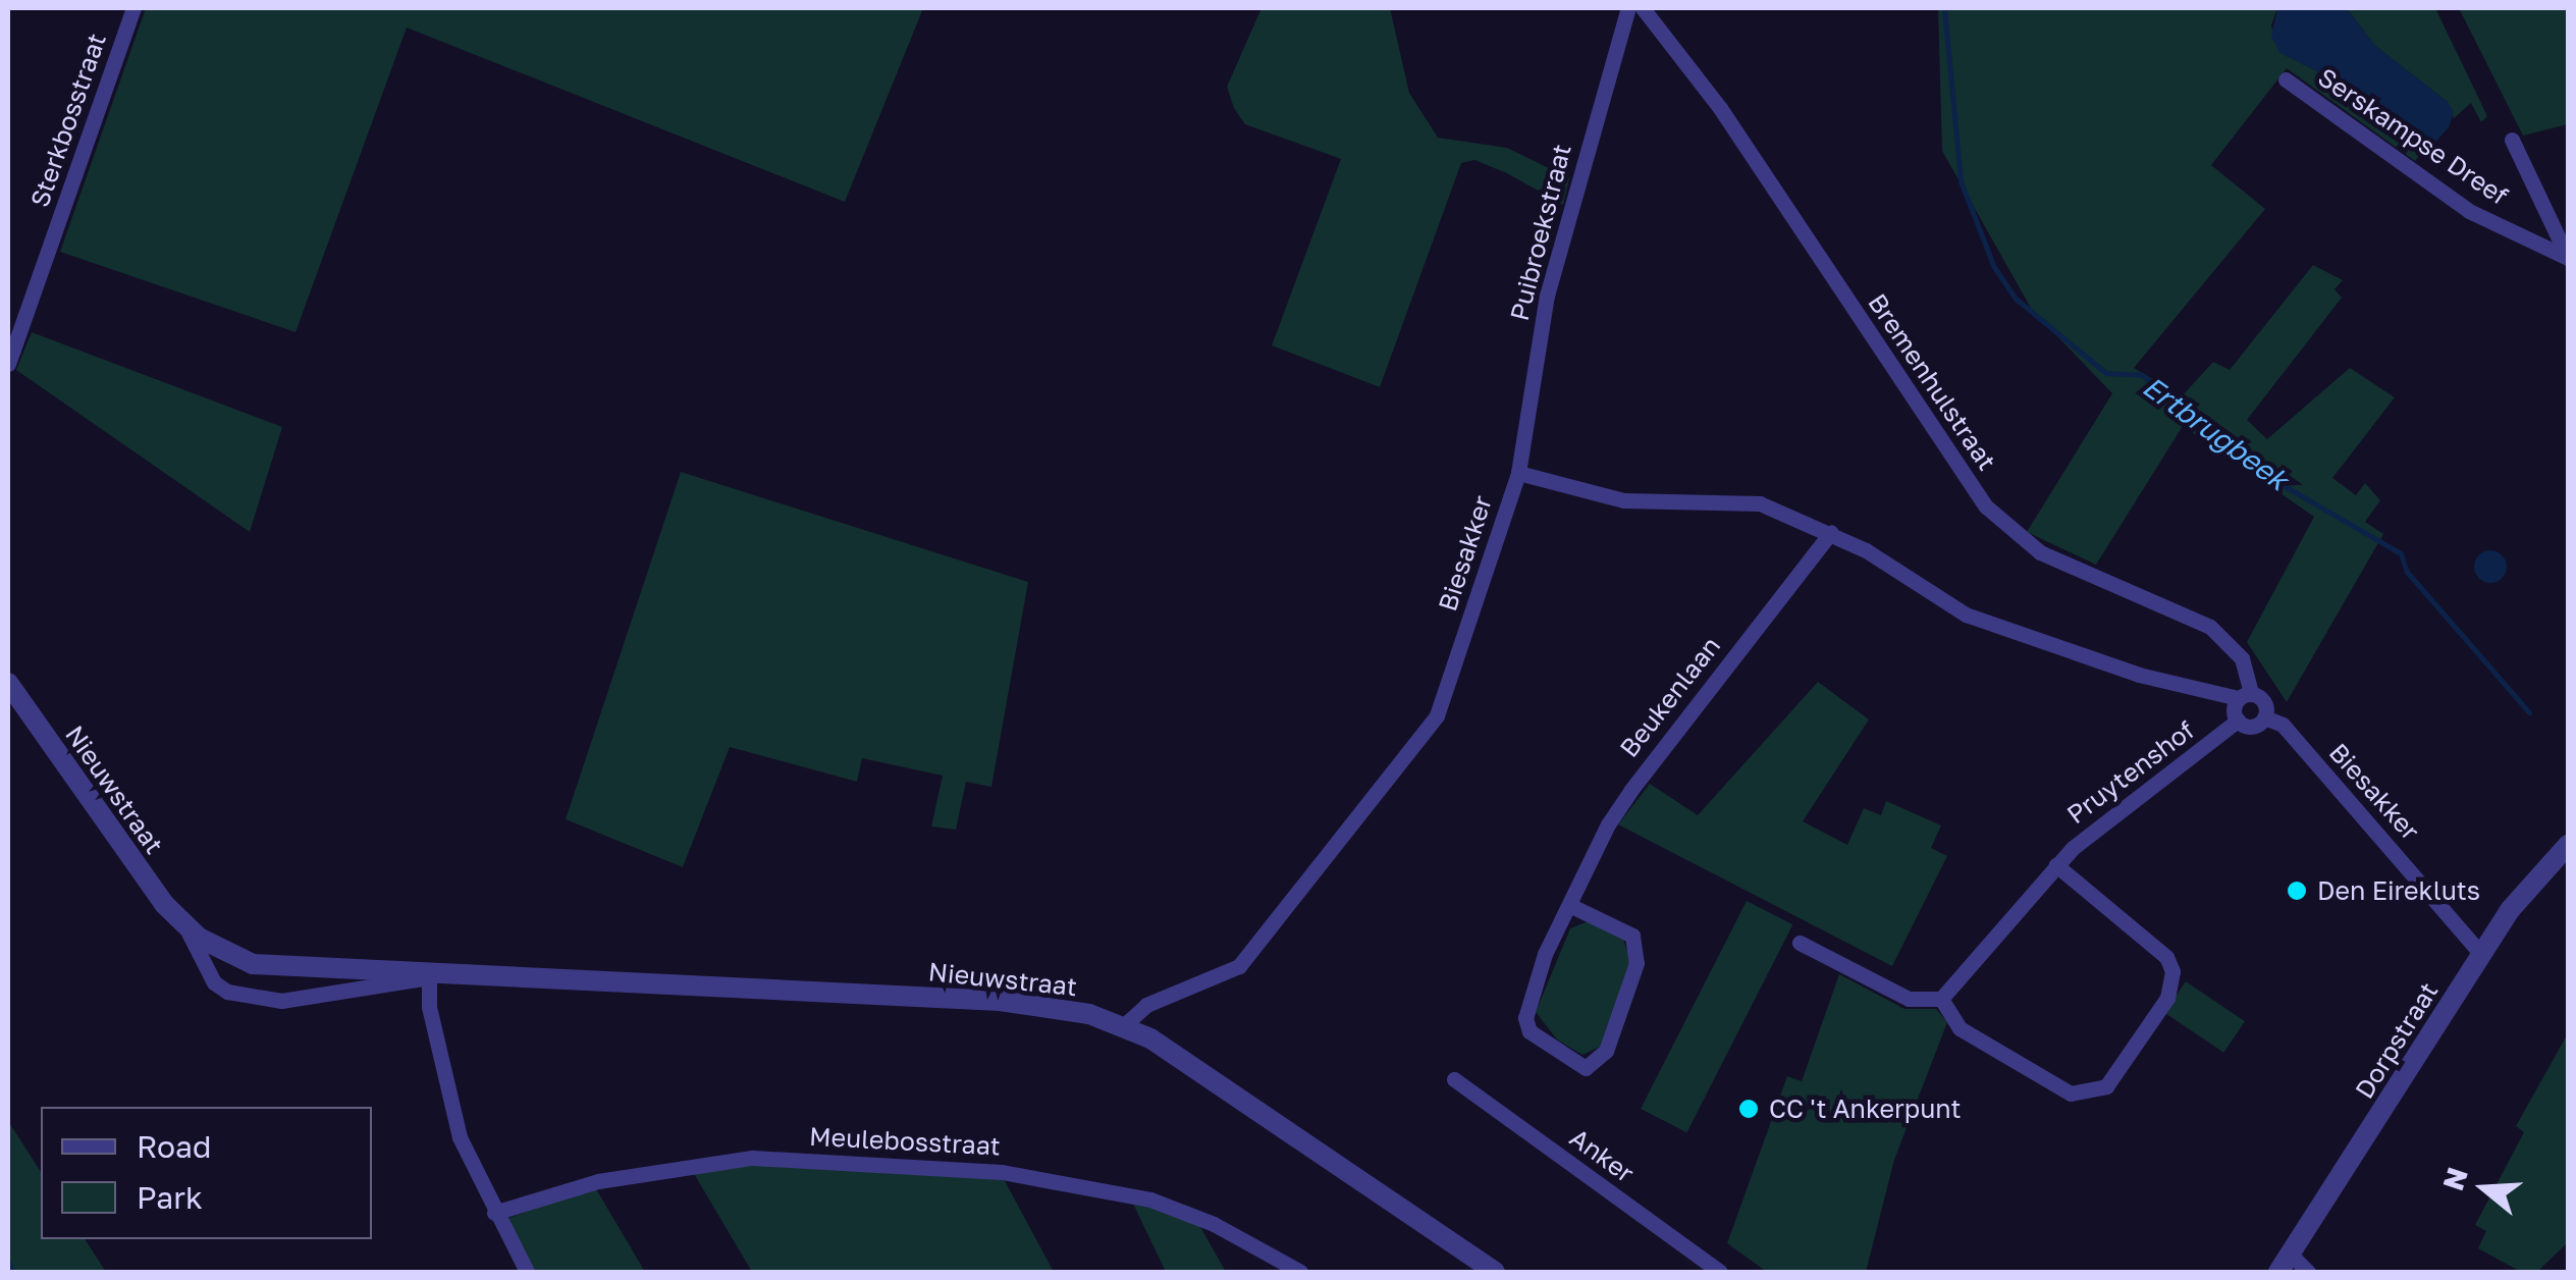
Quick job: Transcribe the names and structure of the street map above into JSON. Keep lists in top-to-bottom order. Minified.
{"streets":{"street":["Sterkbosstraat","Serskampse Dreef","Puibroekstraat","Bremenhulstraat","Biesakker","Beukenlaan","Pruytenshof","Nieuwstraat","Dorpstraat","Meulebosstraat","Anker"]},"crossings":[["Puibroekstraat","Biesakker"],["Bremenhulstraat","Biesakker"],["Biesakker","Beukenlaan"],["Biesakker","Nieuwstraat"],["Biesakker","Dorpstraat"]],"water":["Ertbrugbeek"],"places":["Den Eirekluts","CC 't Ankerpunt"],"legend":["Road","Park"],"north":"left"}
